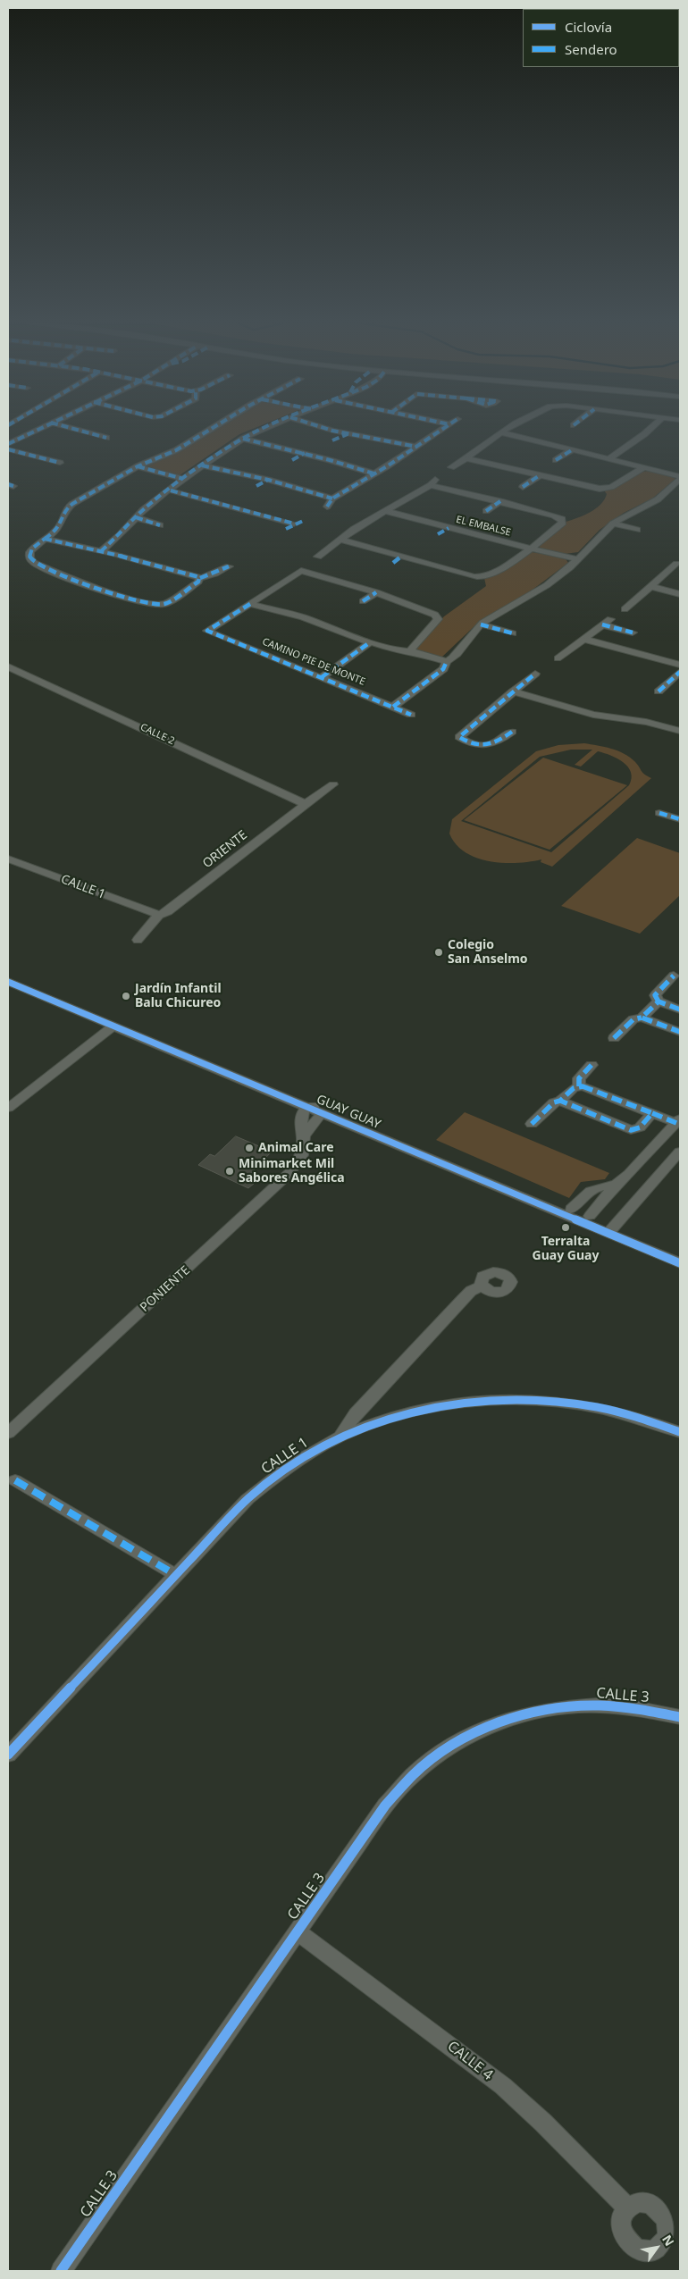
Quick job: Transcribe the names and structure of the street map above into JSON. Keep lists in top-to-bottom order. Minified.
{"streets":{"street":["EL EMBALSE","CAMINO PIE DE MONTE","CALLE 2","ORIENTE","CALLE 1","GUAY GUAY","PONIENTE","CALLE 3","CALLE 4"]},"crossings":[["CALLE 2","ORIENTE"],["ORIENTE","CALLE 1"],["GUAY GUAY","PONIENTE"],["CALLE 3","CALLE 4"]],"places":["Colegio San Anselmo","Jardín Infantil Balu Chicureo","Animal Care","Minimarket Mil Sabores Angélica","Terralta Guay Guay"],"legend":["Ciclovía","Sendero"],"north":"top right"}
